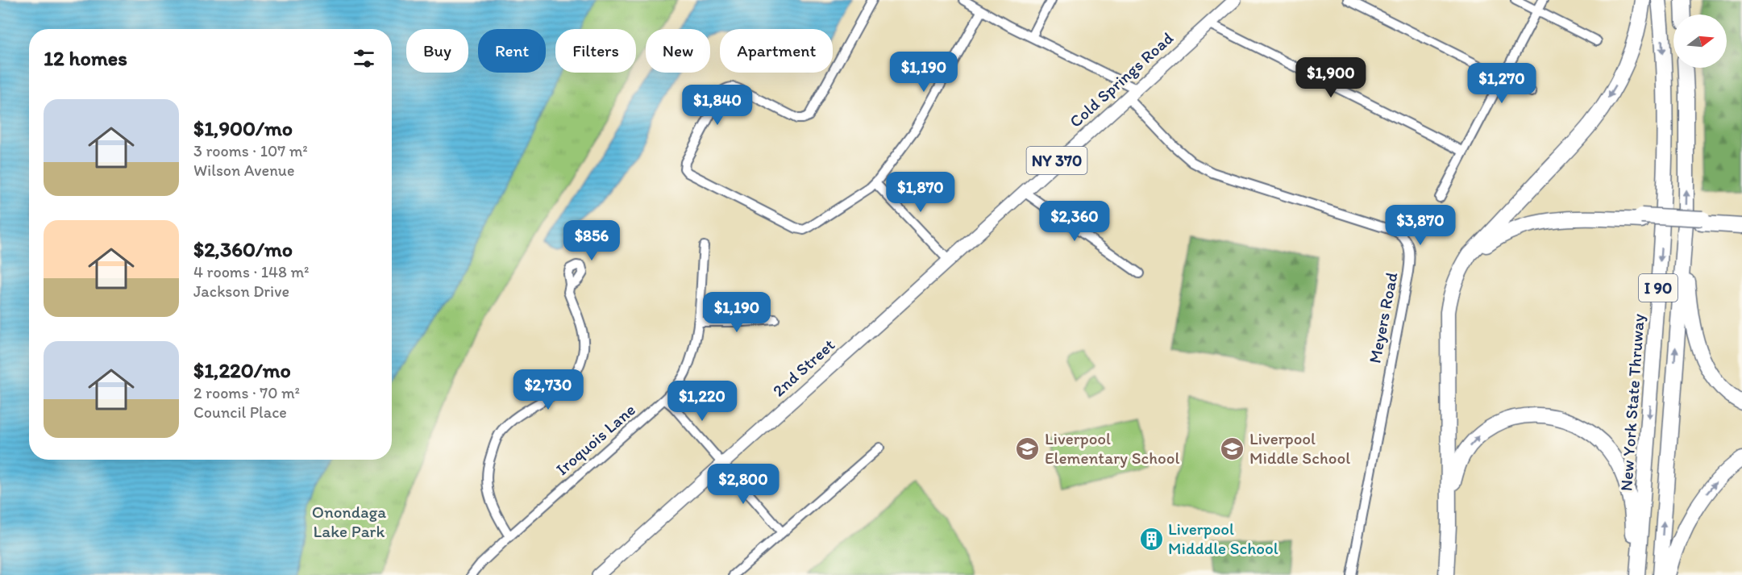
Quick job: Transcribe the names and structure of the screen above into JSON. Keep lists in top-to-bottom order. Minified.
{"streets":{"highway":["I 90","New York State Thruway"],"main road":["Cold Springs Road","NY 370","2nd Street"],"street":["Meyers Road","Iroquois Lane"]},"crossings":[["Cold Springs Road","Meyers Road"],["Cold Springs Road","2nd Street"]],"parks":["Onondaga Lake Park"],"places":{"school or university":["Liverpool Elementary School","Liverpool Middle School"],"building":["Liverpool Midddle School"]},"north":"right","page":{"chip":["Buy","Rent","Filters","New","Apartment"],"heading":"12 homes","price":["$1,190","$1,900","$1,270","$1,840","$1,870","$2,360","$3,870","$856","$1,190","$2,730","$1,220","$2,800"],"list":[{"name":"$1,900/mo","note":"3 rooms · 107 m² · Wilson Avenue"},{"name":"$2,360/mo","note":"4 rooms · 148 m² · Jackson Drive"},{"name":"$1,220/mo","note":"2 rooms · 70 m² · Council Place"}]}}
